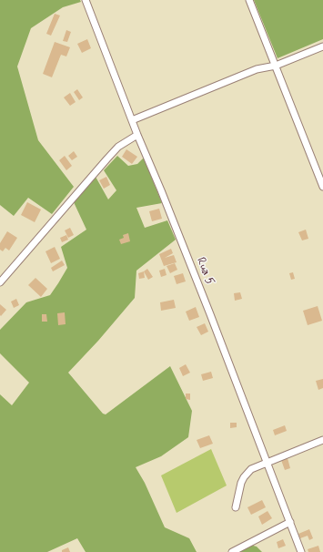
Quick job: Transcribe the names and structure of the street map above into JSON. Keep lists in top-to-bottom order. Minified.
{"streets":{"street":["Rua 5"]}}
